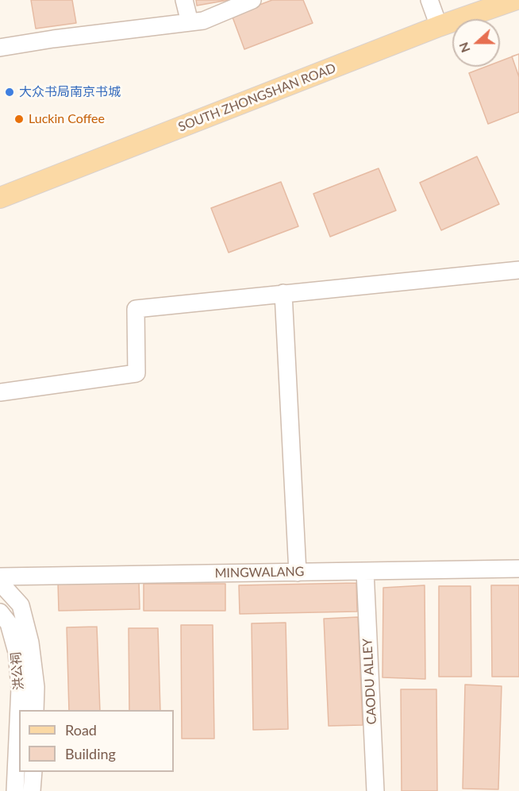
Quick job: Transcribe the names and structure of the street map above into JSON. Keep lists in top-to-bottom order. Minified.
{"streets":{"street":["MINGWALANG","洪公祠","CAODU ALLEY"]},"crossings":[["MINGWALANG","CAODU ALLEY"]],"places":["大众书局南京书城","Luckin Coffee"],"legend":["Road","Building"],"north":"left"}
